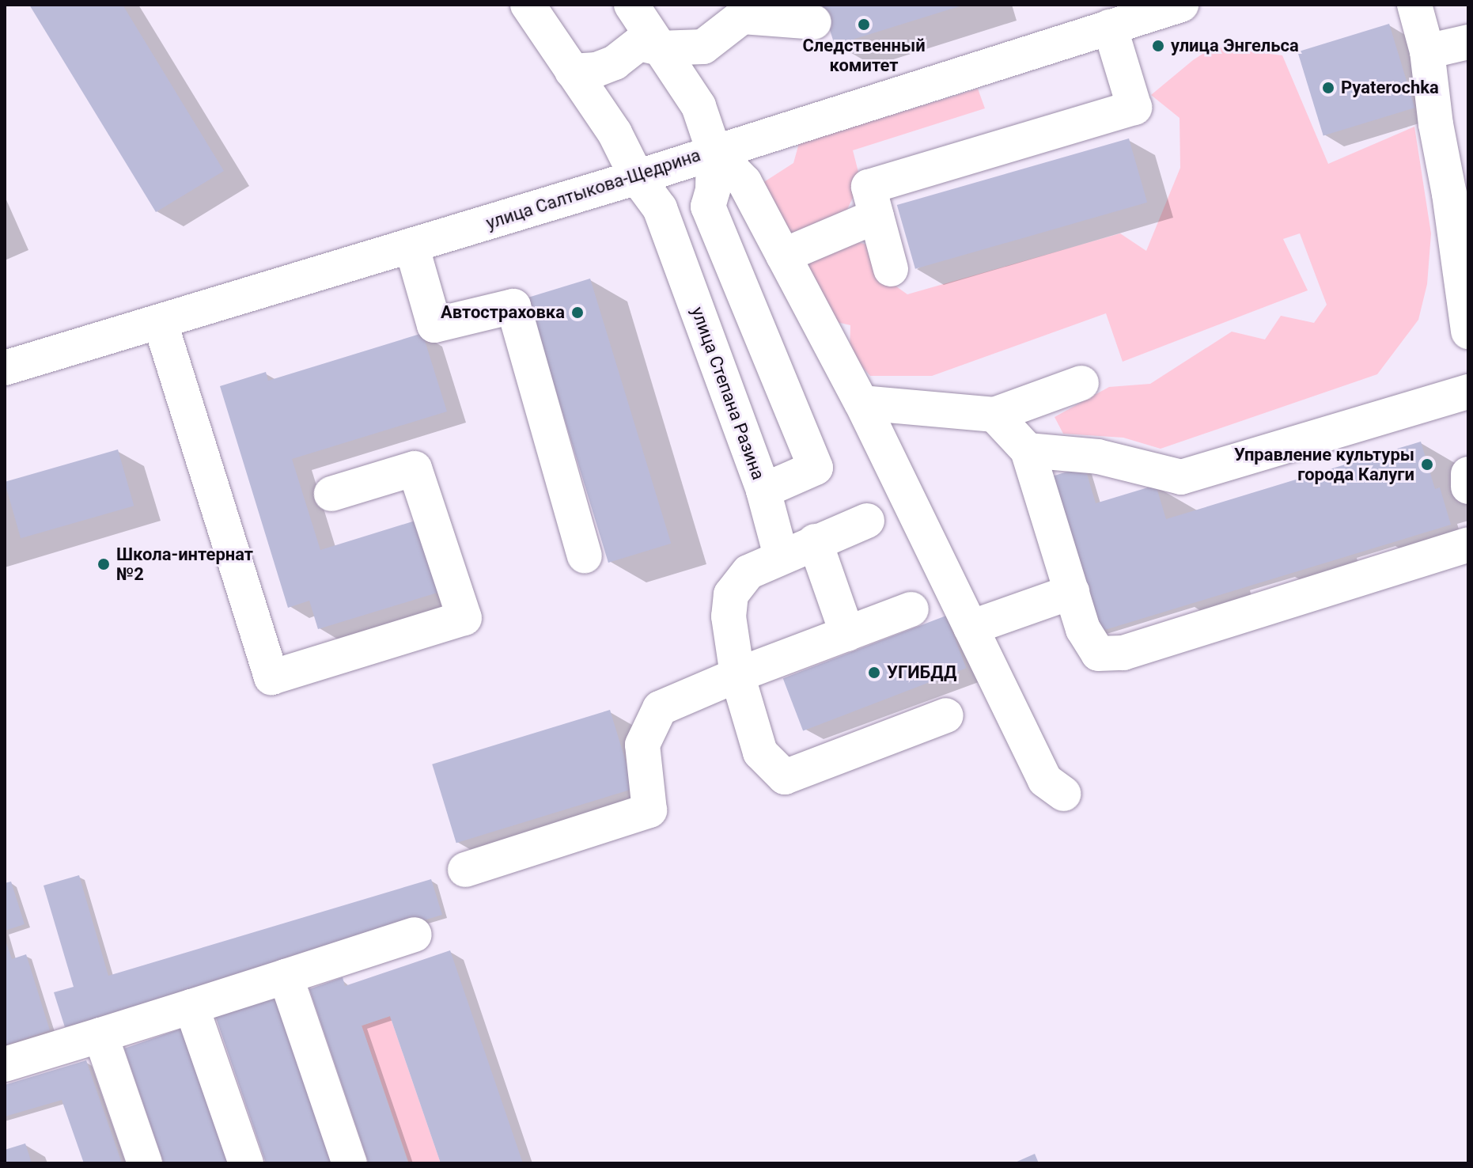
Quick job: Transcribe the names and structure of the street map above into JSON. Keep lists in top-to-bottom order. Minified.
{"streets":{"main road":["улица Салтыкова-Щедрина","улица Степана Разина"]},"crossings":[["улица Салтыкова-Щедрина","улица Степана Разина"]],"places":["Следственный комитет","улица Энгельса","Pyaterochka","Автостраховка","Управление культуры города Калуги","Школа-интернат №2","УГИБДД"]}
